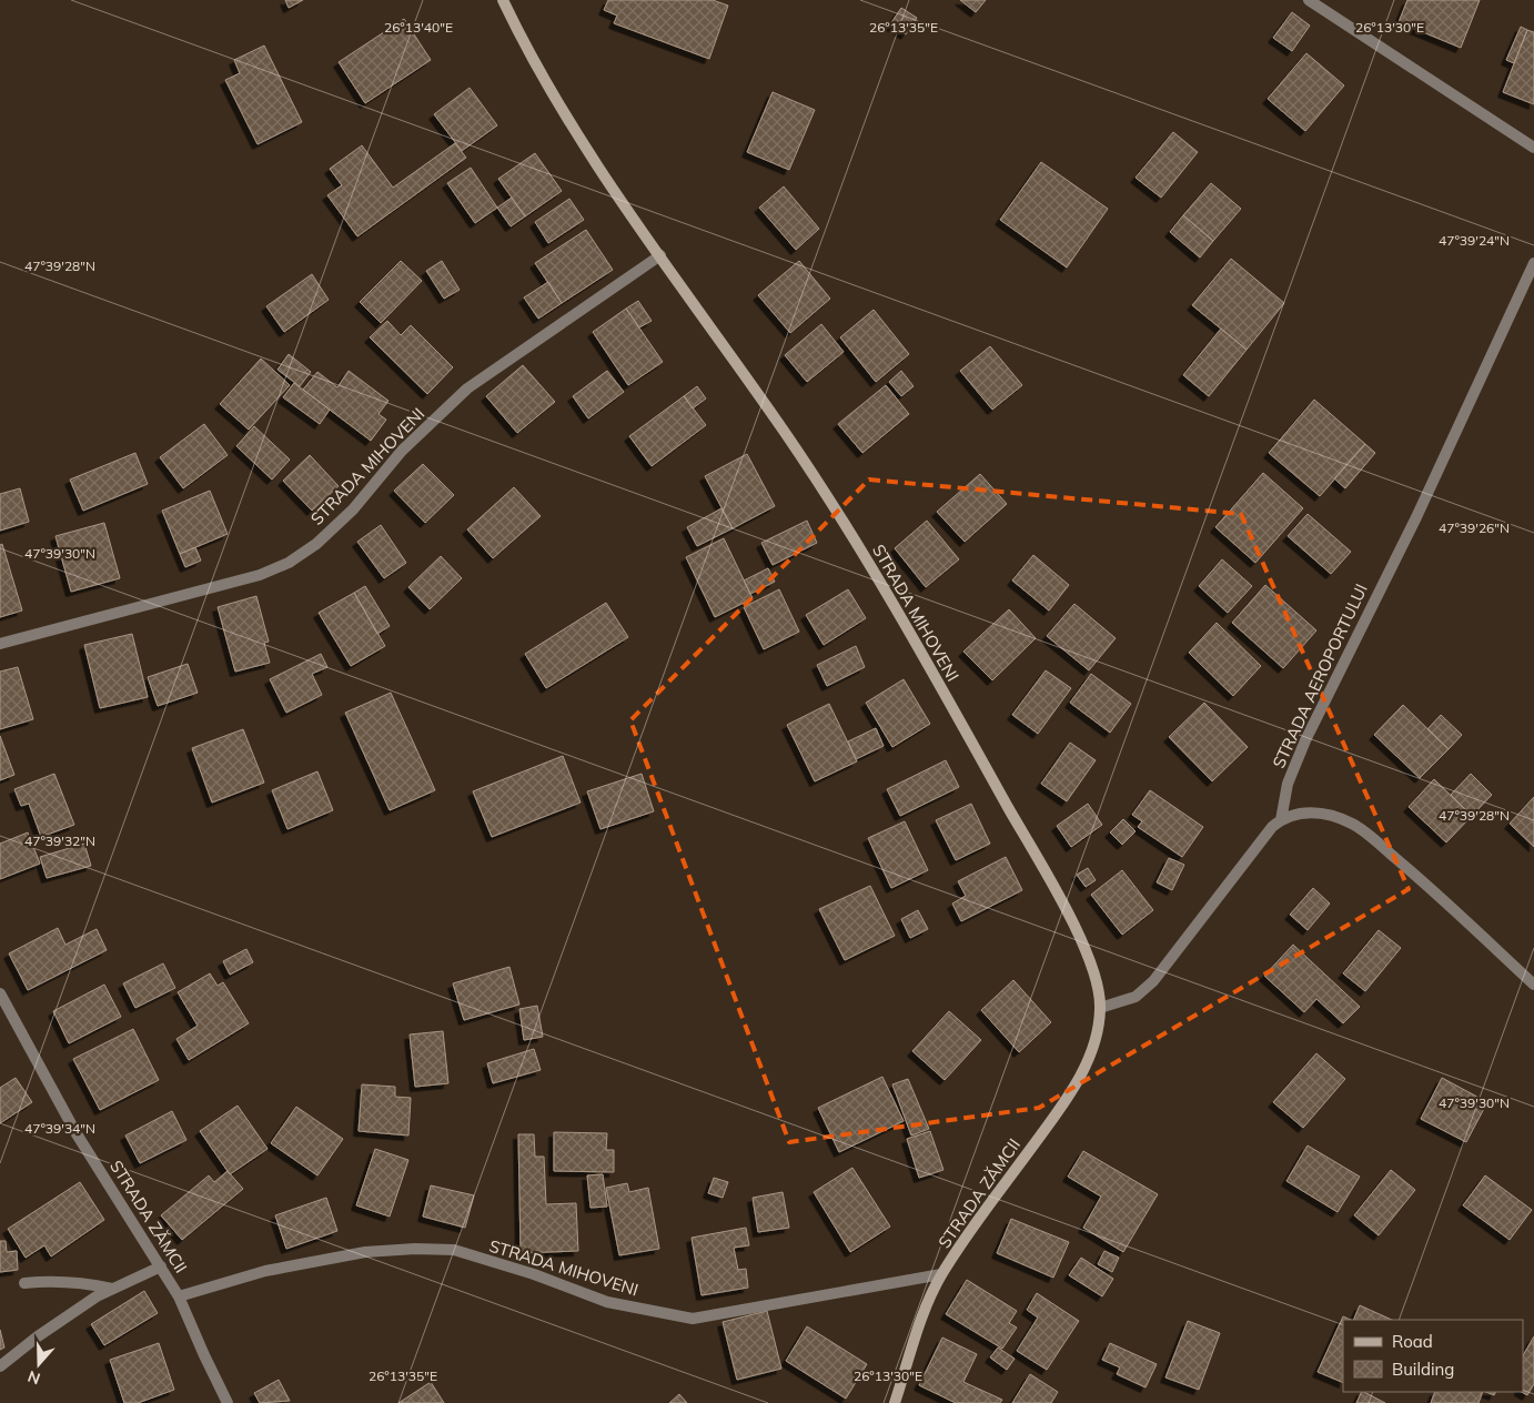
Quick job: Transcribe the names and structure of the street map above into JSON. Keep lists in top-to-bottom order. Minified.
{"streets":{"main road":["STRADA MIHOVENI","STRADA ZĂMCII"],"street":["STRADA AEROPORTULUI"]},"crossings":[["STRADA MIHOVENI","STRADA ZĂMCII"]],"legend":["Road","Building"],"north":"bottom","coordinates":["26°13'40\"E","26°13'35\"E","26°13'30\"E","47°39'24\"N","47°39'28\"N","47°39'26\"N","47°39'30\"N","47°39'32\"N","47°39'34\"N"]}
